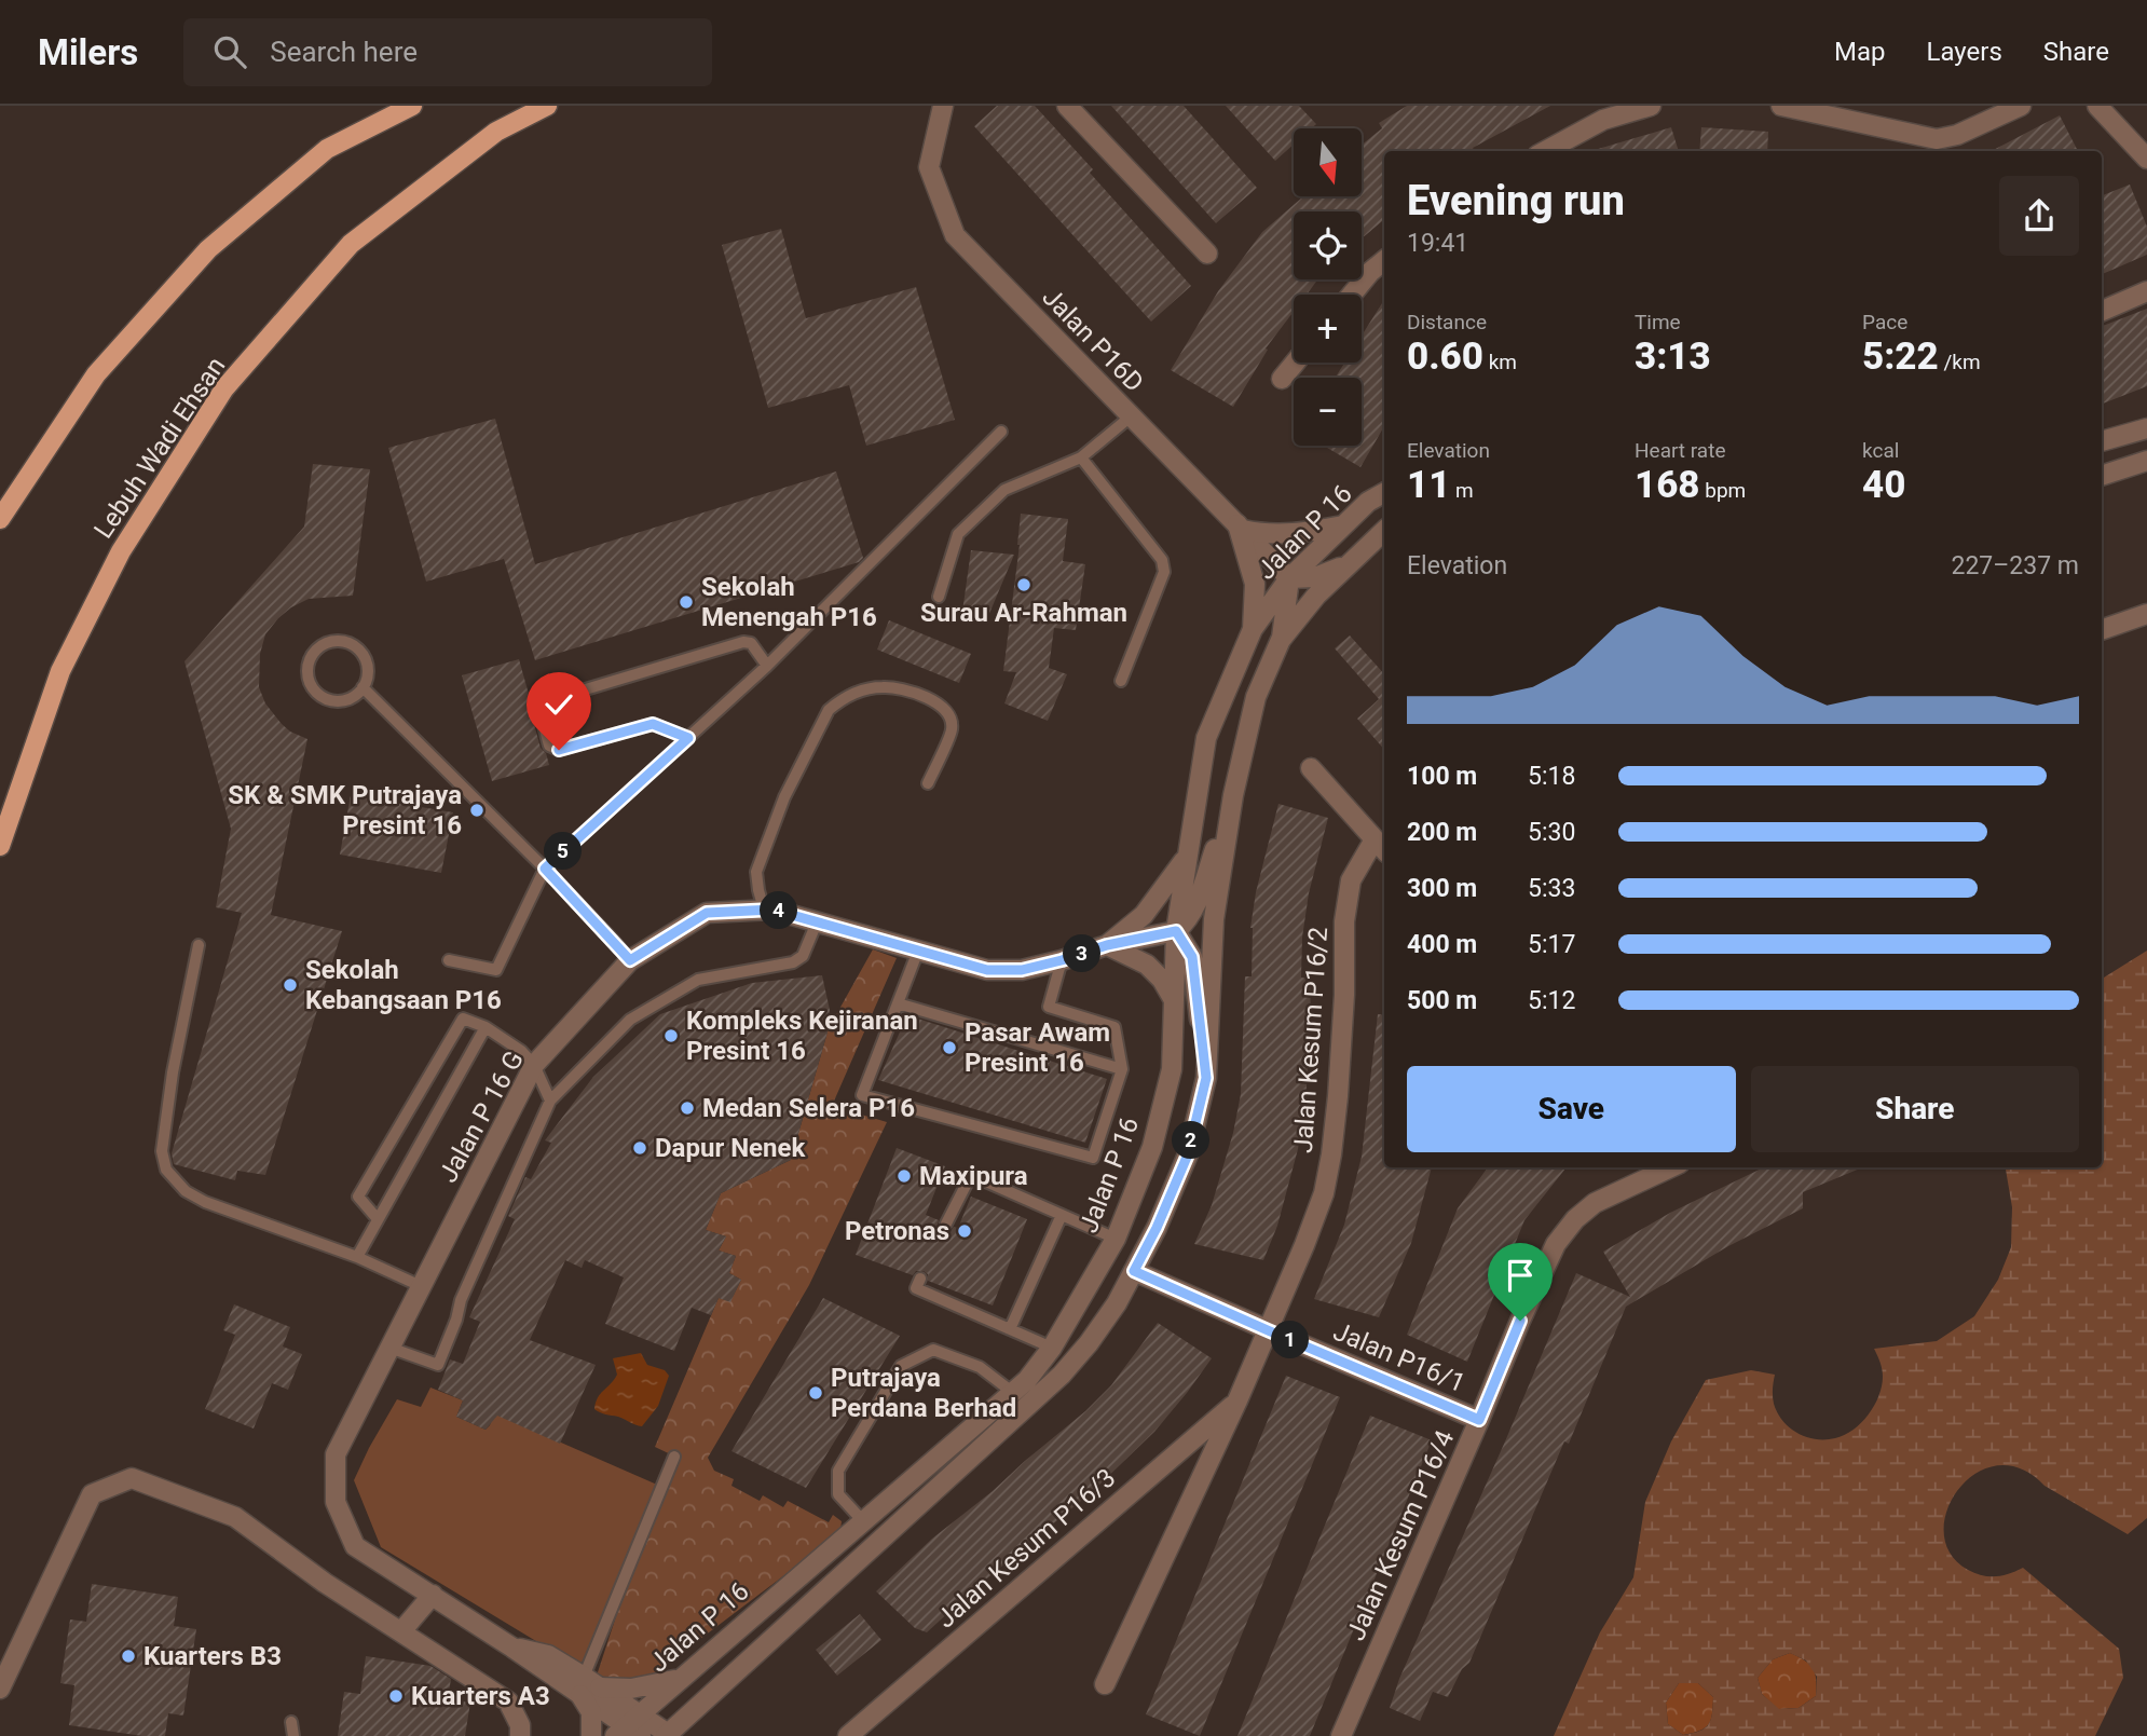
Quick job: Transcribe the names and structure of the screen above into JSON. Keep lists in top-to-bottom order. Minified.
{"streets":{"main road":["Lebuh Wadi Ehsan"],"street":["Jalan P16D","Jalan P 16","Jalan Kesum P16/2","Jalan P 16 G","Jalan P16/1","Jalan Kesum P16/4","Jalan Kesum P16/3"]},"crossings":[["Jalan P16D","Jalan P 16"],["Jalan P 16","Jalan P 16 G"],["Jalan P 16","Jalan P16/1"],["Jalan Kesum P16/2","Jalan P16/1"],["Jalan Kesum P16/2","Jalan Kesum P16/3"],["Jalan P16/1","Jalan Kesum P16/4"],["Jalan P16/1","Jalan Kesum P16/3"]],"places":["Surau Ar-Rahman","Sekolah Menengah P16","SK & SMK Putrajaya Presint 16","Sekolah Kebangsaan P16","Kompleks Kejiranan Presint 16","Pasar Awam Presint 16","Medan Selera P16","Dapur Nenek","Maxipura","Petronas","Putrajaya Perdana Berhad","Kuarters B3","Kuarters A3"],"north":"bottom","page":{"header":"Milers","search":"Search here","nav":["Map","Layers","Share"],"map_buttons":["+","−"],"heading":["Evening run","19:41"],"stats":[["Distance","0.60 km"],["Time","3:13"],["Pace","5:22 /km"],["Elevation","11 m"],["Heart rate","168 bpm"],["kcal","40"]],"chart":["Elevation","227–237 m"],"list":[{"name":"100 m","note":"5:18"},{"name":"200 m","note":"5:30"},{"name":"300 m","note":"5:33"},{"name":"400 m","note":"5:17"},{"name":"500 m","note":"5:12"}],"pins":["5","4","3","2","1"],"buttons":["Save","Share"]}}
